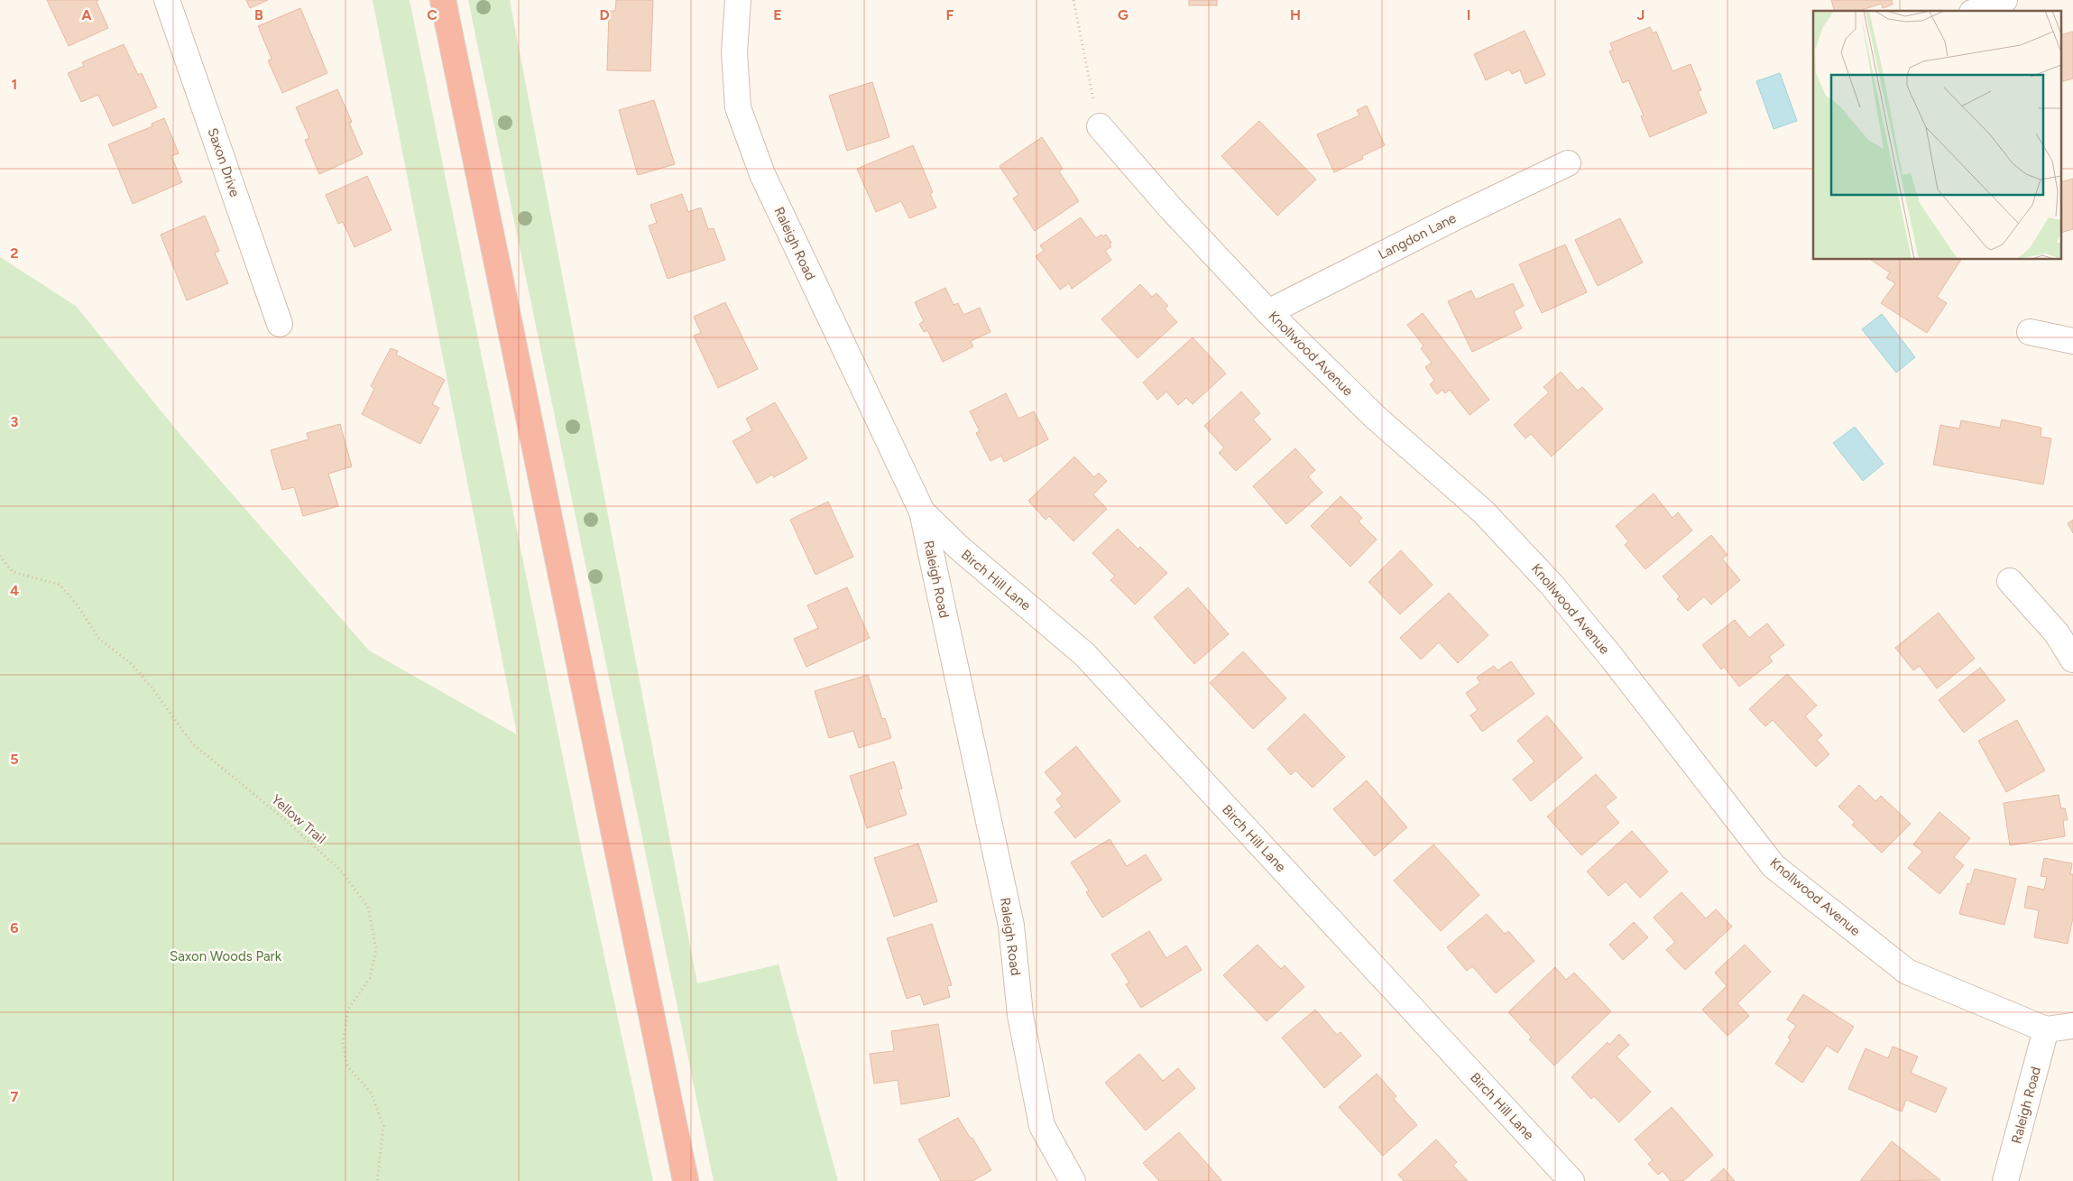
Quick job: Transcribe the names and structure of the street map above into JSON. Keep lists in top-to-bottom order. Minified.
{"streets":{"street":["Saxon Drive","Langdon Lane","Raleigh Road","Knollwood Avenue","Birch Hill Lane"],"path":["Yellow Trail"]},"crossings":[["Langdon Lane","Knollwood Avenue"],["Raleigh Road","Knollwood Avenue"],["Raleigh Road","Birch Hill Lane"]],"parks":["Saxon Woods Park"],"grid":{"columns":["A","B","C","D","E","F","G","H","I","J"],"rows":["1","2","3","4","5","6","7"]}}
